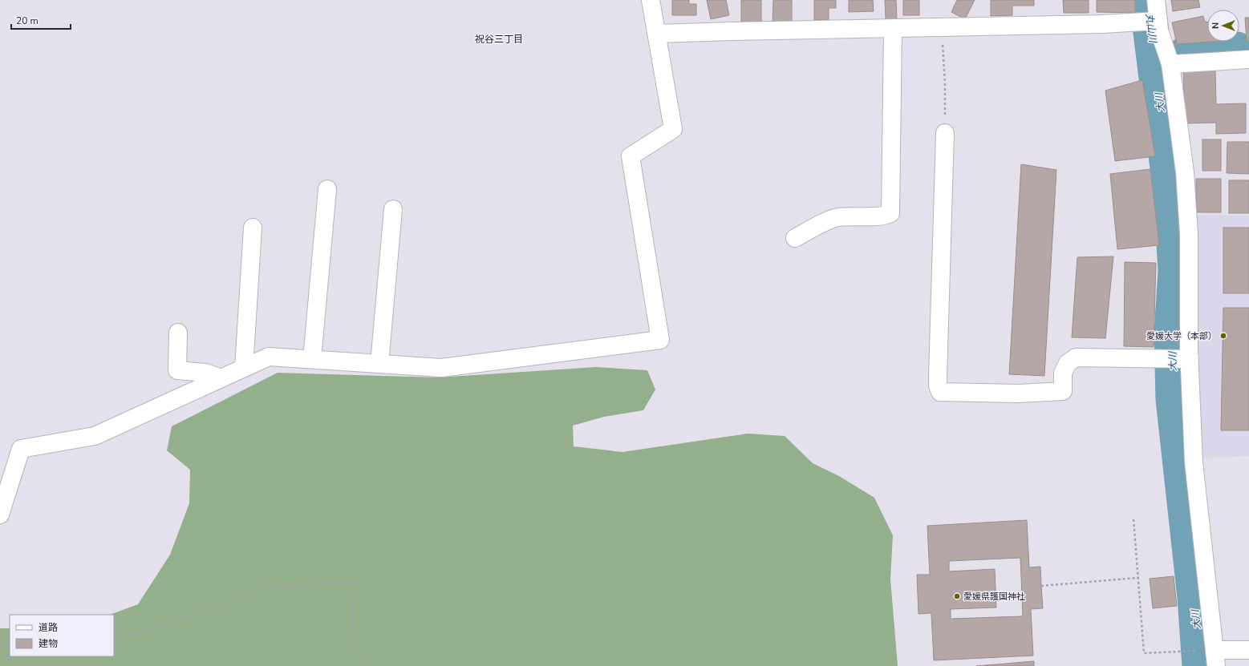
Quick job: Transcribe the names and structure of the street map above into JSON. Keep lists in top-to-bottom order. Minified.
{"districts":["祝谷三丁目"],"water":["丸山川","大川"],"places":["愛媛大学（本部）","愛媛県護国神社"],"legend":["道路","建物"],"scale_bar":"20 m","north":"left"}
